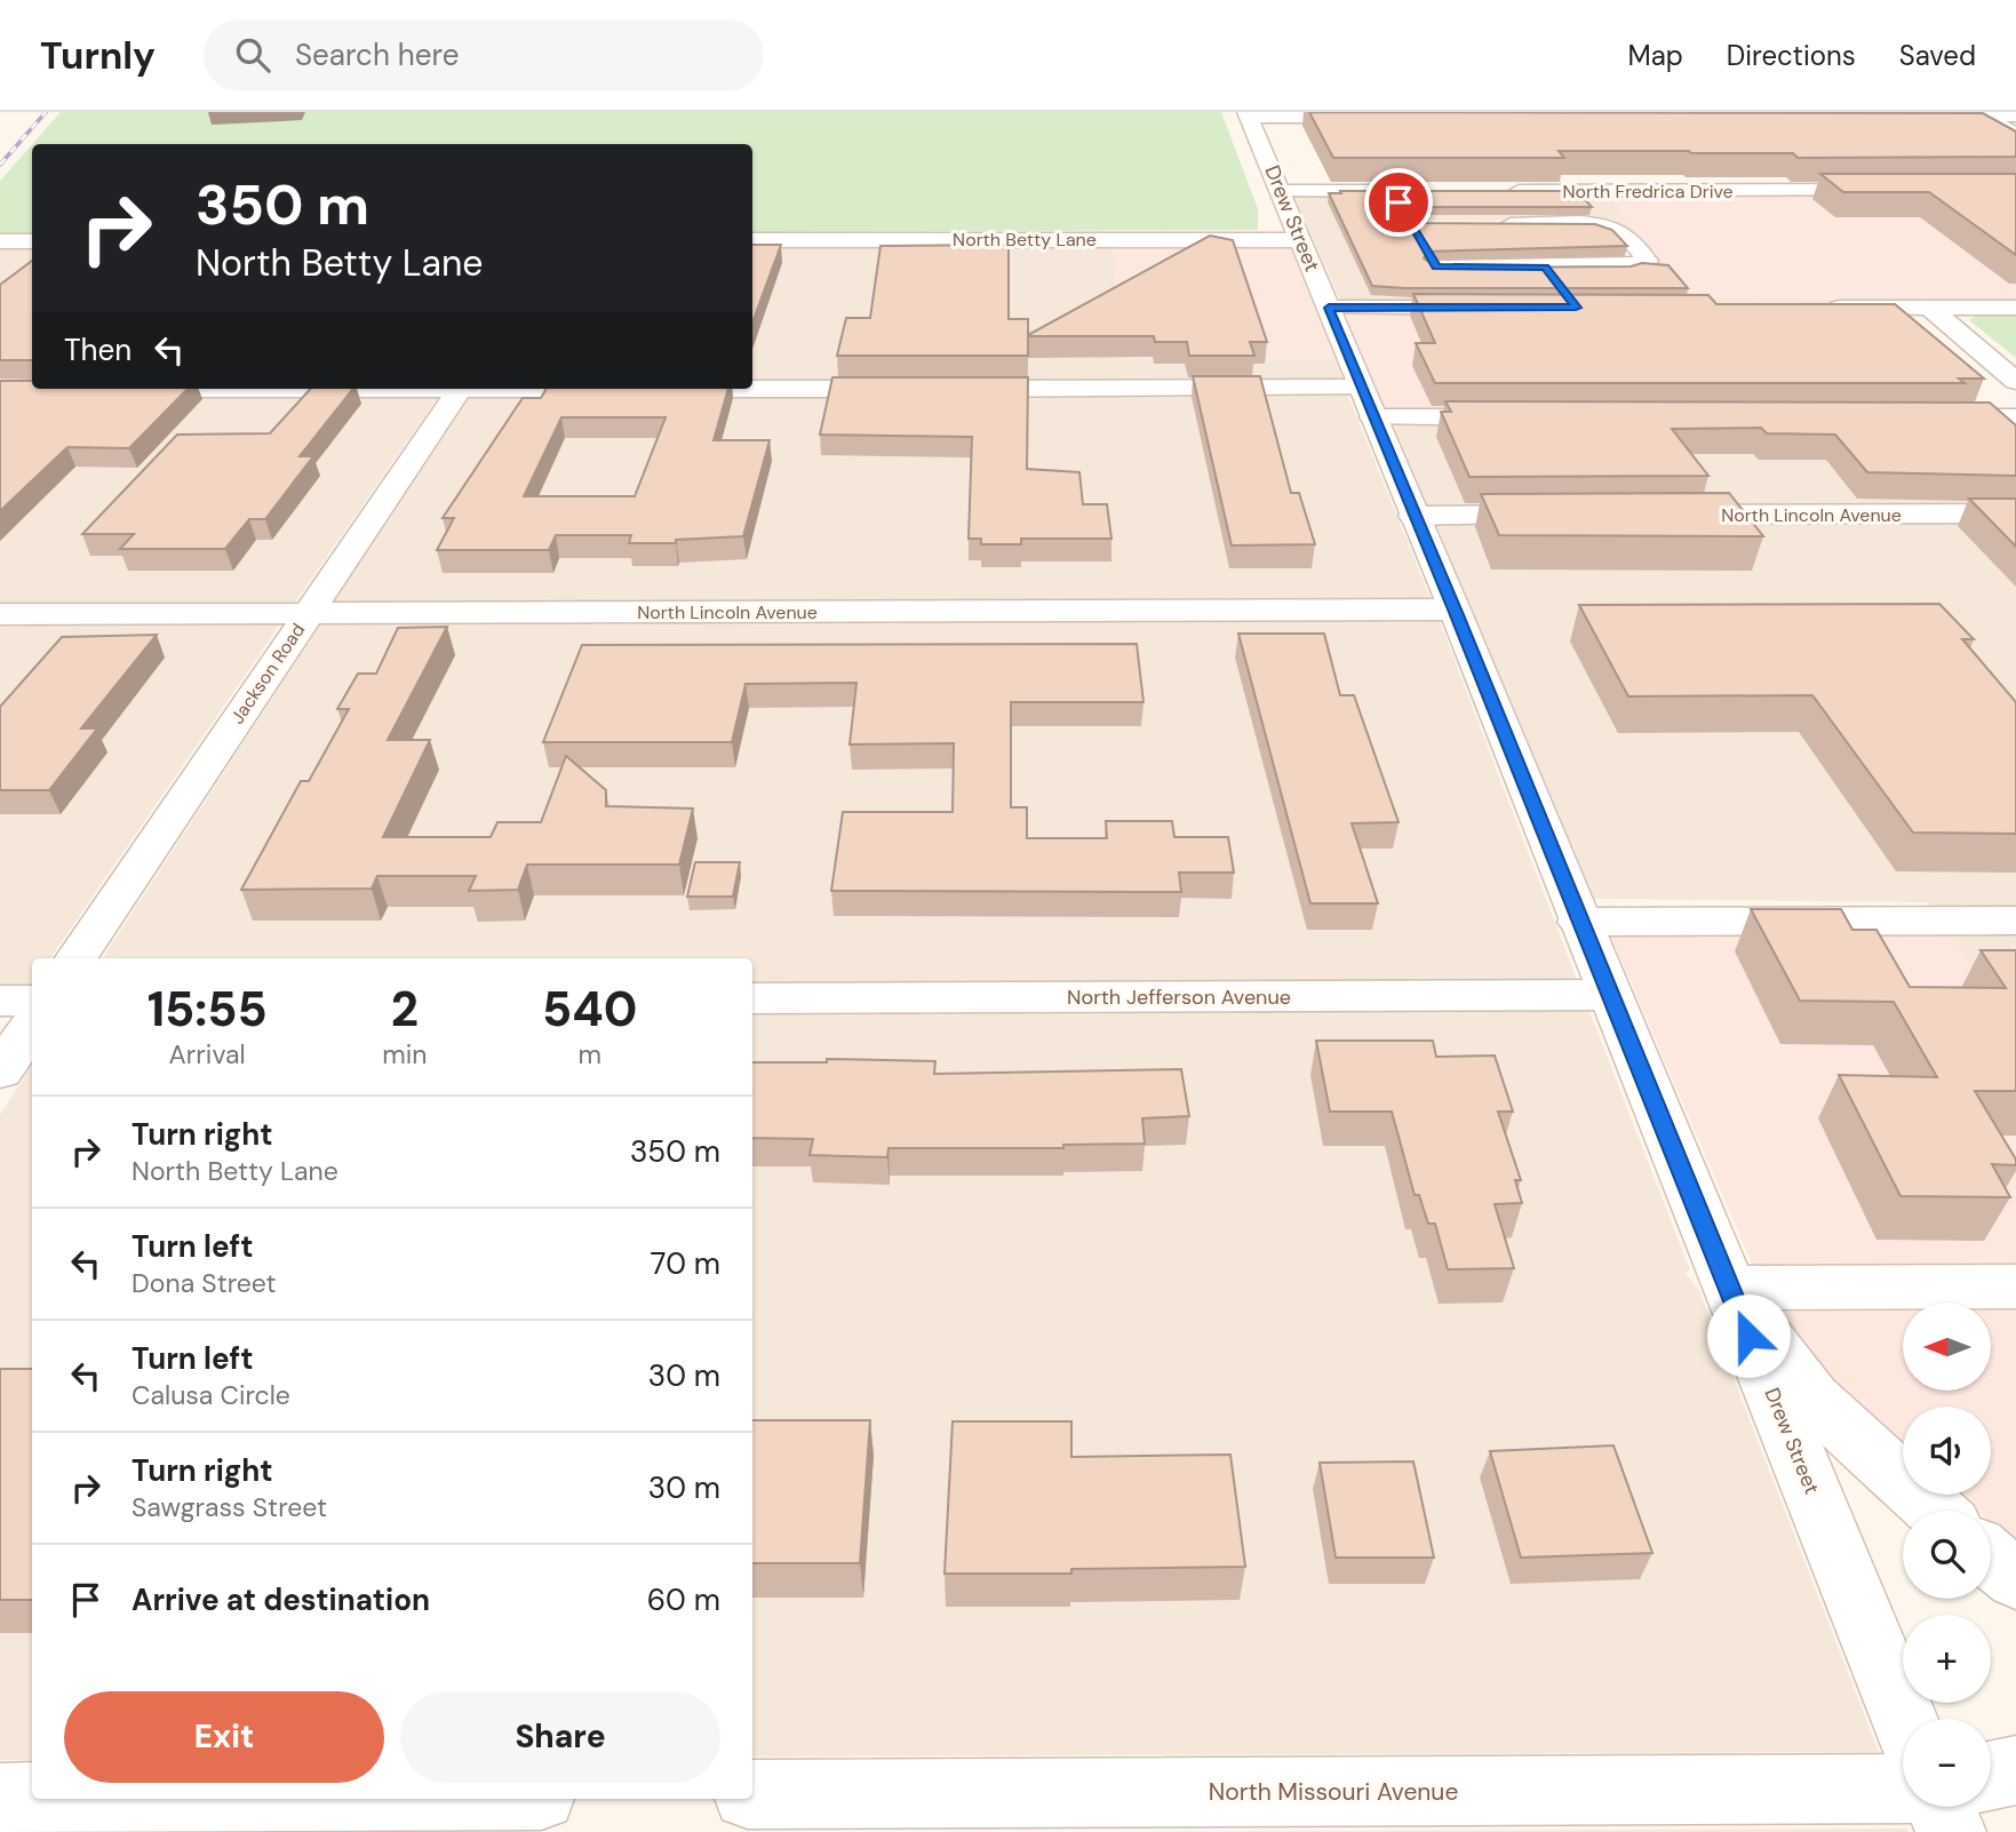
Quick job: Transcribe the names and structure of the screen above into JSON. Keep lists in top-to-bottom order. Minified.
{"streets":{"street":["North Fredrica Drive","Drew Street","North Betty Lane","North Lincoln Avenue","Jackson Road","North Jefferson Avenue","North Missouri Avenue"]},"crossings":[["Drew Street","North Betty Lane"],["Drew Street","North Lincoln Avenue"],["Drew Street","North Jefferson Avenue"],["North Lincoln Avenue","Jackson Road"]],"north":"left","page":{"header":"Turnly","search":"Search here","nav":["Map","Directions","Saved"],"turn":["350 m","North Betty Lane"],"then":"Then","eta":["15:55","Arrival","2","min","540","m"],"list":[{"name":"Turn right","note":"North Betty Lane","value":"350 m"},{"name":"Turn left","note":"Dona Street","value":"70 m"},{"name":"Turn left","note":"Calusa Circle","value":"30 m"},{"name":"Turn right","note":"Sawgrass Street","value":"30 m"},{"name":"Arrive at destination","value":"60 m"}],"map_buttons":["+","−"],"buttons":["Exit","Share"]}}
